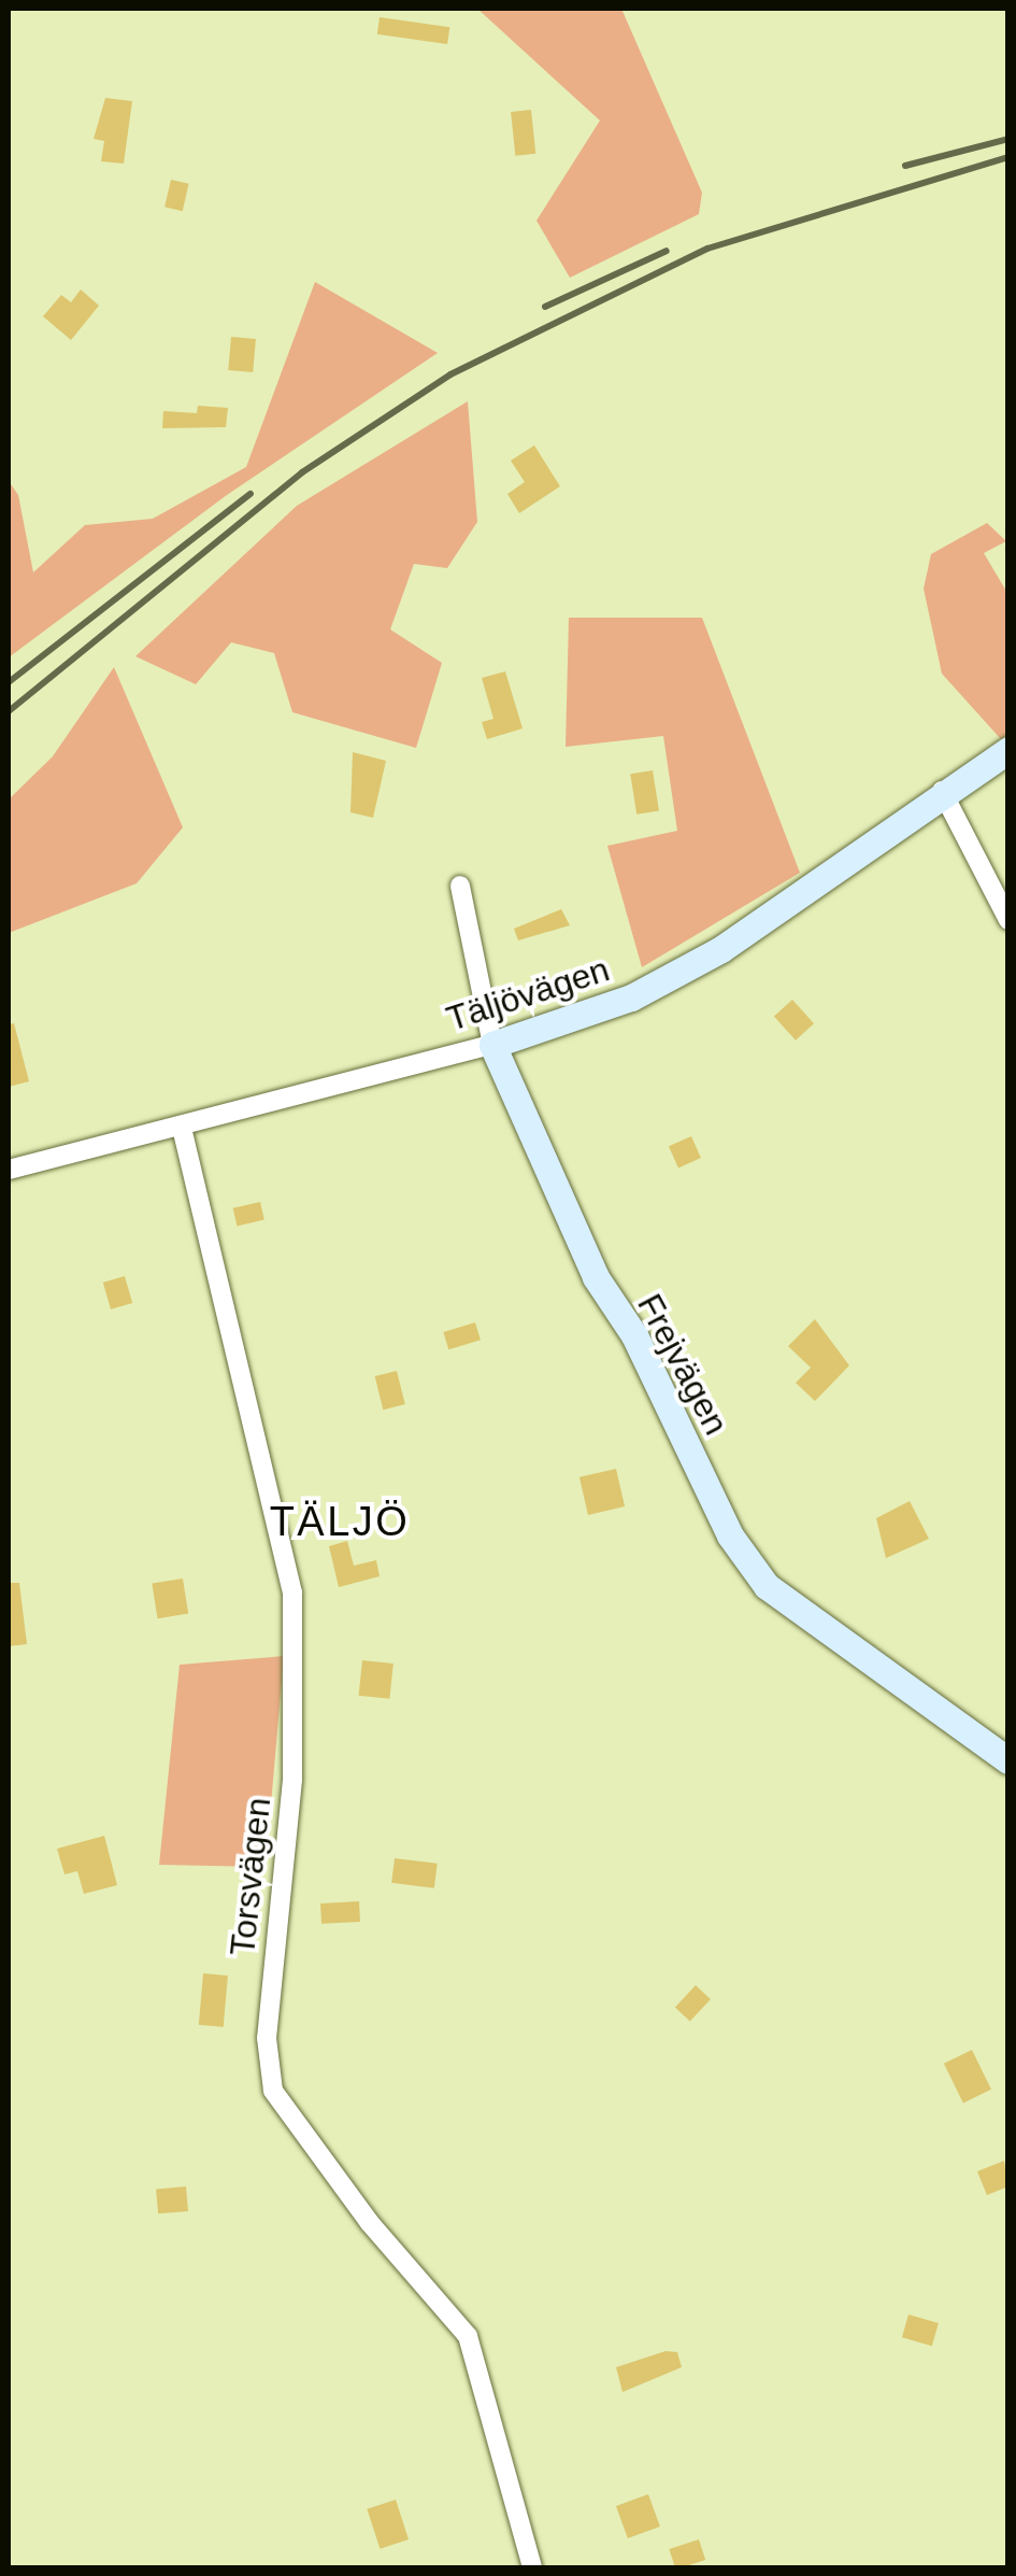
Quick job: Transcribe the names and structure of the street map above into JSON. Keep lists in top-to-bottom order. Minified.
{"streets":{"street":["Täljövägen","Frejvägen","Torsvägen"]},"crossings":[["Täljövägen","Frejvägen"],["Täljövägen","Torsvägen"]],"districts":["TÄLJÖ"]}
